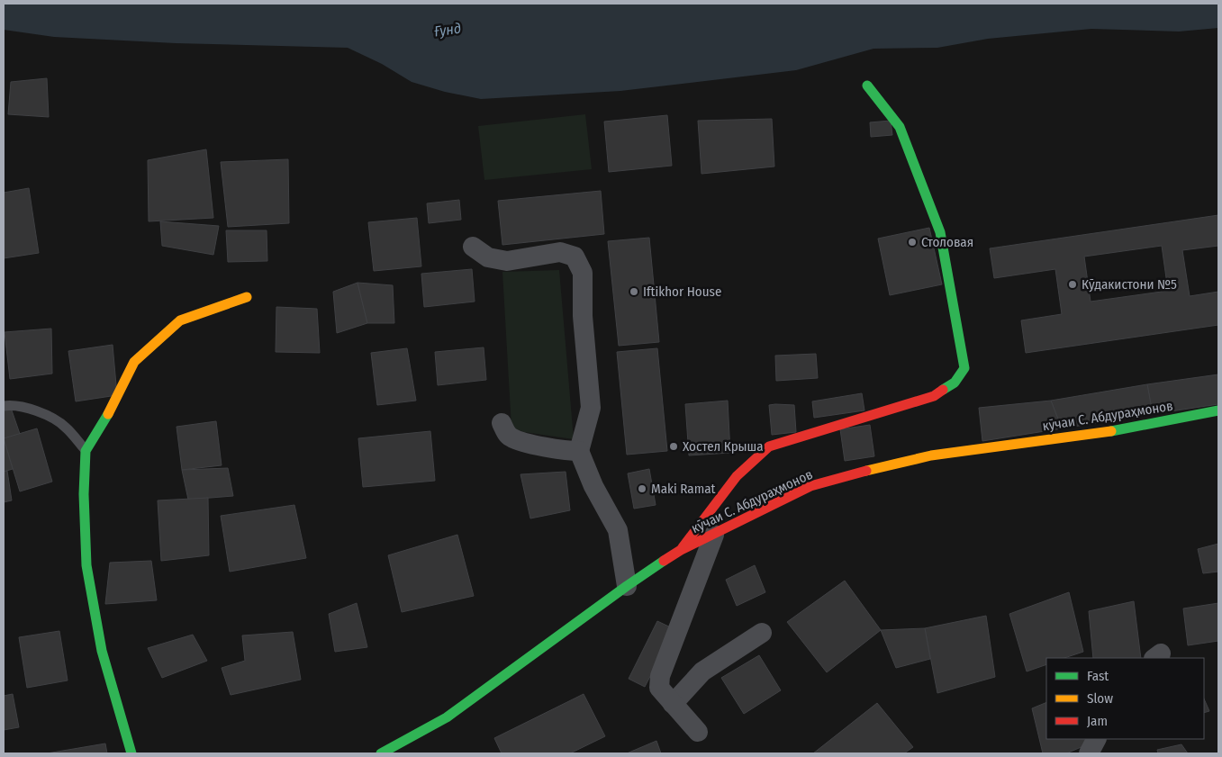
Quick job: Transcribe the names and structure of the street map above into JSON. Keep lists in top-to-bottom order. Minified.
{"streets":{"street":["кӯчаи С. Абдураҳмонов"]},"water":["Ғунд"],"places":["Столовая","Кӯдакистони №5","Iftikhor House","Хостел Крыша","Maki Ramat"],"legend":["Fast","Slow","Jam"]}
